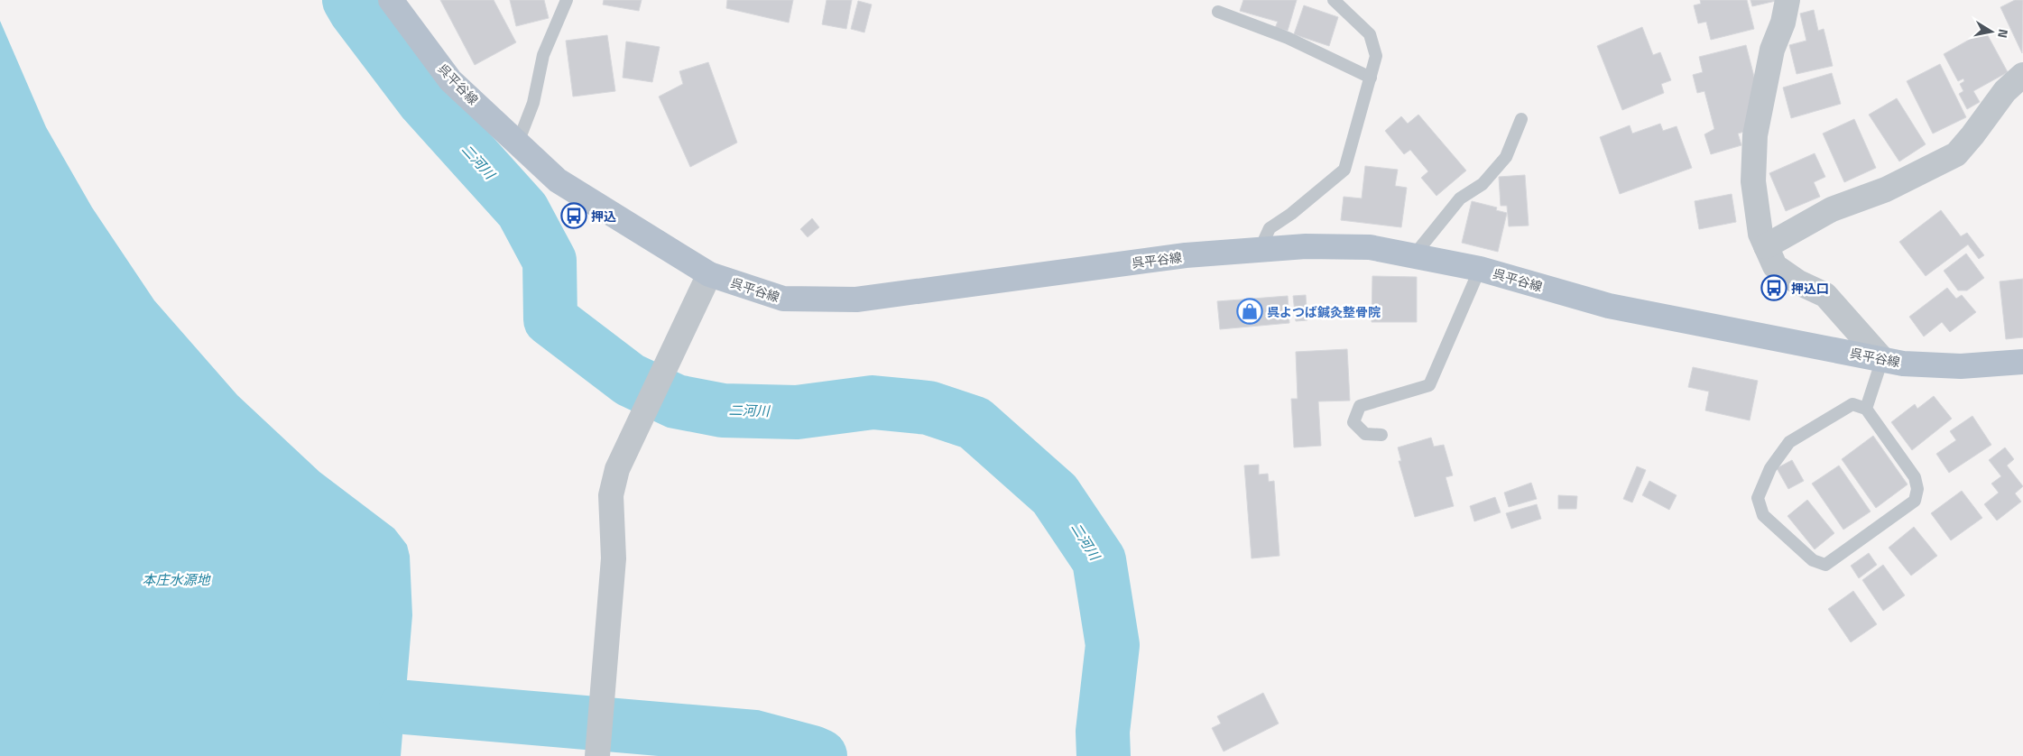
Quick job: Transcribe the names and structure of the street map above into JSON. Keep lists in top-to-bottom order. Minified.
{"streets":{"main road":["呉平谷線"]},"water":["二河川","本庄水源地"],"places":{"bus stop":["押込","押込口"],"shop":["呉よつば鍼灸整骨院"]},"north":"right"}
